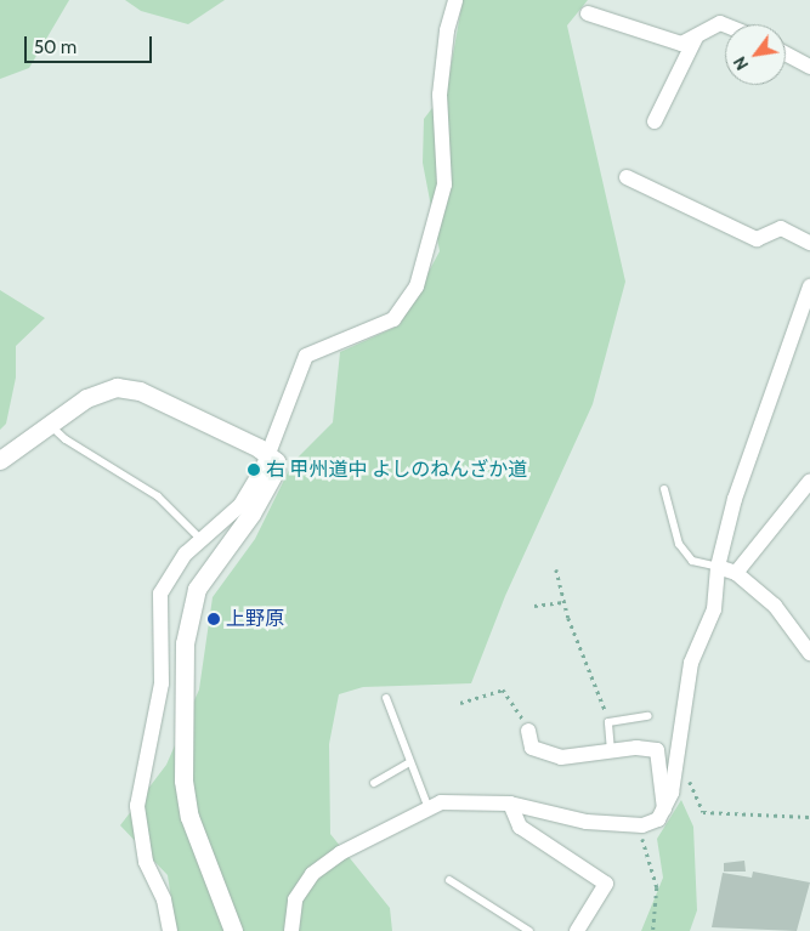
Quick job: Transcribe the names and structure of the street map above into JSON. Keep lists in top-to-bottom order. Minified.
{"places":["右 甲州道中 よしのねんざか道","上野原"],"scale_bar":"50 m","north":"bottom left"}
